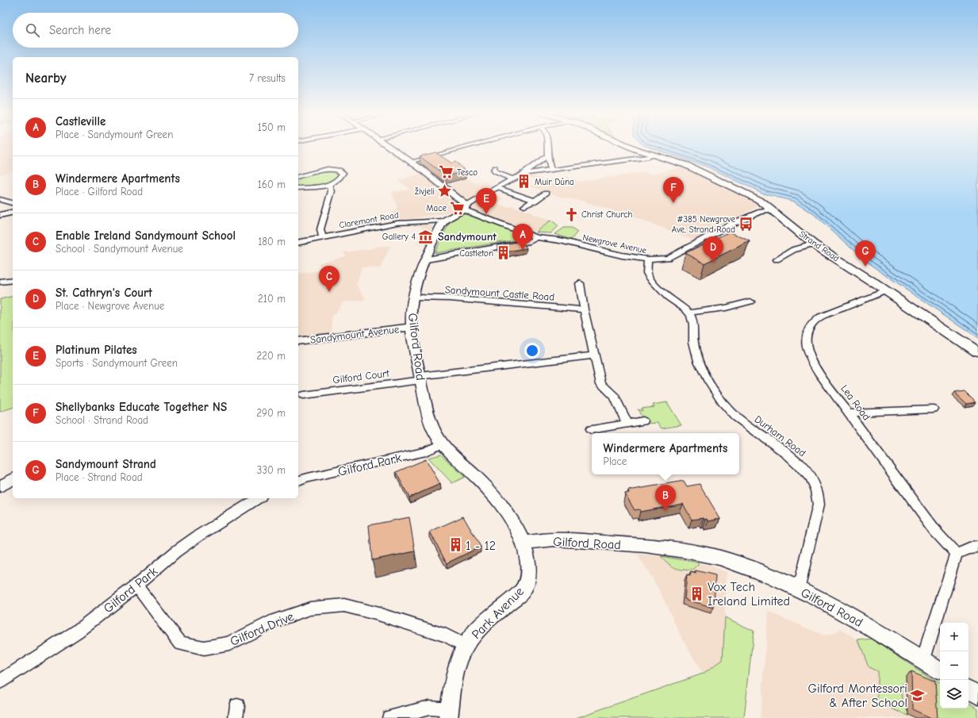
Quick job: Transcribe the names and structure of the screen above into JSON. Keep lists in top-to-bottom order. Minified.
{"streets":{"main road":["Strand Road"],"street":["Claremont Road","Newgrove Avenue","Sandymount Castle Road","Sandymount Avenue","Gilford Road","Gilford Court","Lea Road","Durham Road","Gilford Park","Park Avenue","Gilford Drive"]},"crossings":[["Claremont Road","Gilford Road"],["Newgrove Avenue","Strand Road"],["Strand Road","Lea Road"],["Sandymount Castle Road","Gilford Road"],["Sandymount Avenue","Gilford Road"],["Gilford Road","Gilford Court"],["Gilford Road","Durham Road"],["Gilford Road","Gilford Park"],["Gilford Road","Park Avenue"],["Gilford Park","Gilford Drive"],["Park Avenue","Gilford Drive"]],"districts":["Sandymount"],"places":{"supermarket":["Tesco","Mace"],"building":["Muir Dúna","Castleton","1 - 12","Vox Tech Ireland Limited"],"place":["živjeli"],"church":["Christ Church"],"bus stop":["#385 Newgrove Ave, Strand Road"],"museum":["Gallery 4"],"school or university":["Gilford Montessori & After School"]},"page":{"search":"Search here","heading":["Nearby","7 results"],"list":[{"mark":"A","name":"Castleville","note":"Place · Sandymount Green","value":"150 m"},{"mark":"B","name":"Windermere Apartments","note":"Place · Gilford Road","value":"160 m"},{"mark":"C","name":"Enable Ireland Sandymount School","note":"School · Sandymount Avenue","value":"180 m"},{"mark":"D","name":"St. Cathryn's Court","note":"Place · Newgrove Avenue","value":"210 m"},{"mark":"E","name":"Platinum Pilates","note":"Sports · Sandymount Green","value":"220 m"},{"mark":"F","name":"Shellybanks Educate Together NS","note":"School · Strand Road","value":"290 m"},{"mark":"G","name":"Sandymount Strand","note":"Place · Strand Road","value":"330 m"}],"pins":["F","E","A","D","G","C","B"],"popup":["Windermere Apartments","Place"],"map_buttons":["+","−"]}}
